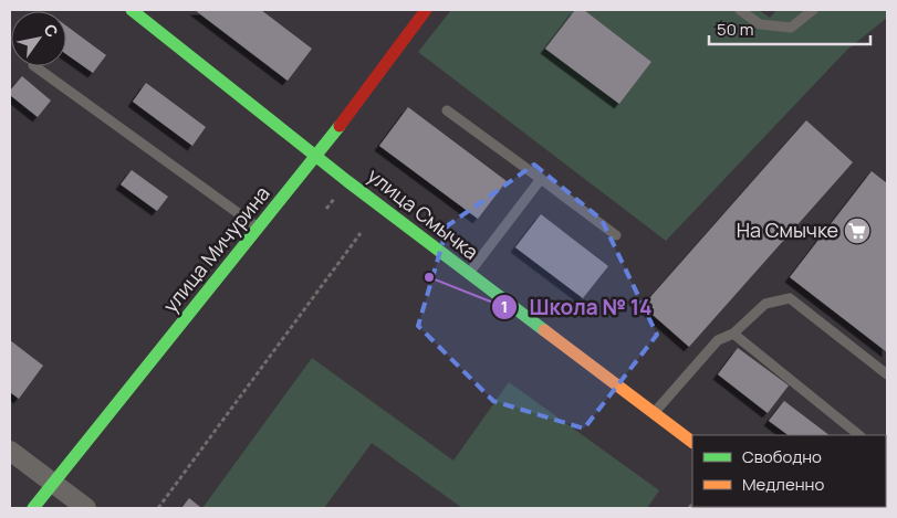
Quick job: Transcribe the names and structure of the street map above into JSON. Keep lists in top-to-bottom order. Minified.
{"streets":{"street":["улица Смычка","улица Мичурина"]},"crossings":[["улица Смычка","улица Мичурина"]],"places":{"supermarket":["На Смычке"],"other":["Школа № 14"]},"legend":["Свободно","Медленно"],"scale_bar":"50 m","north":"top right"}
